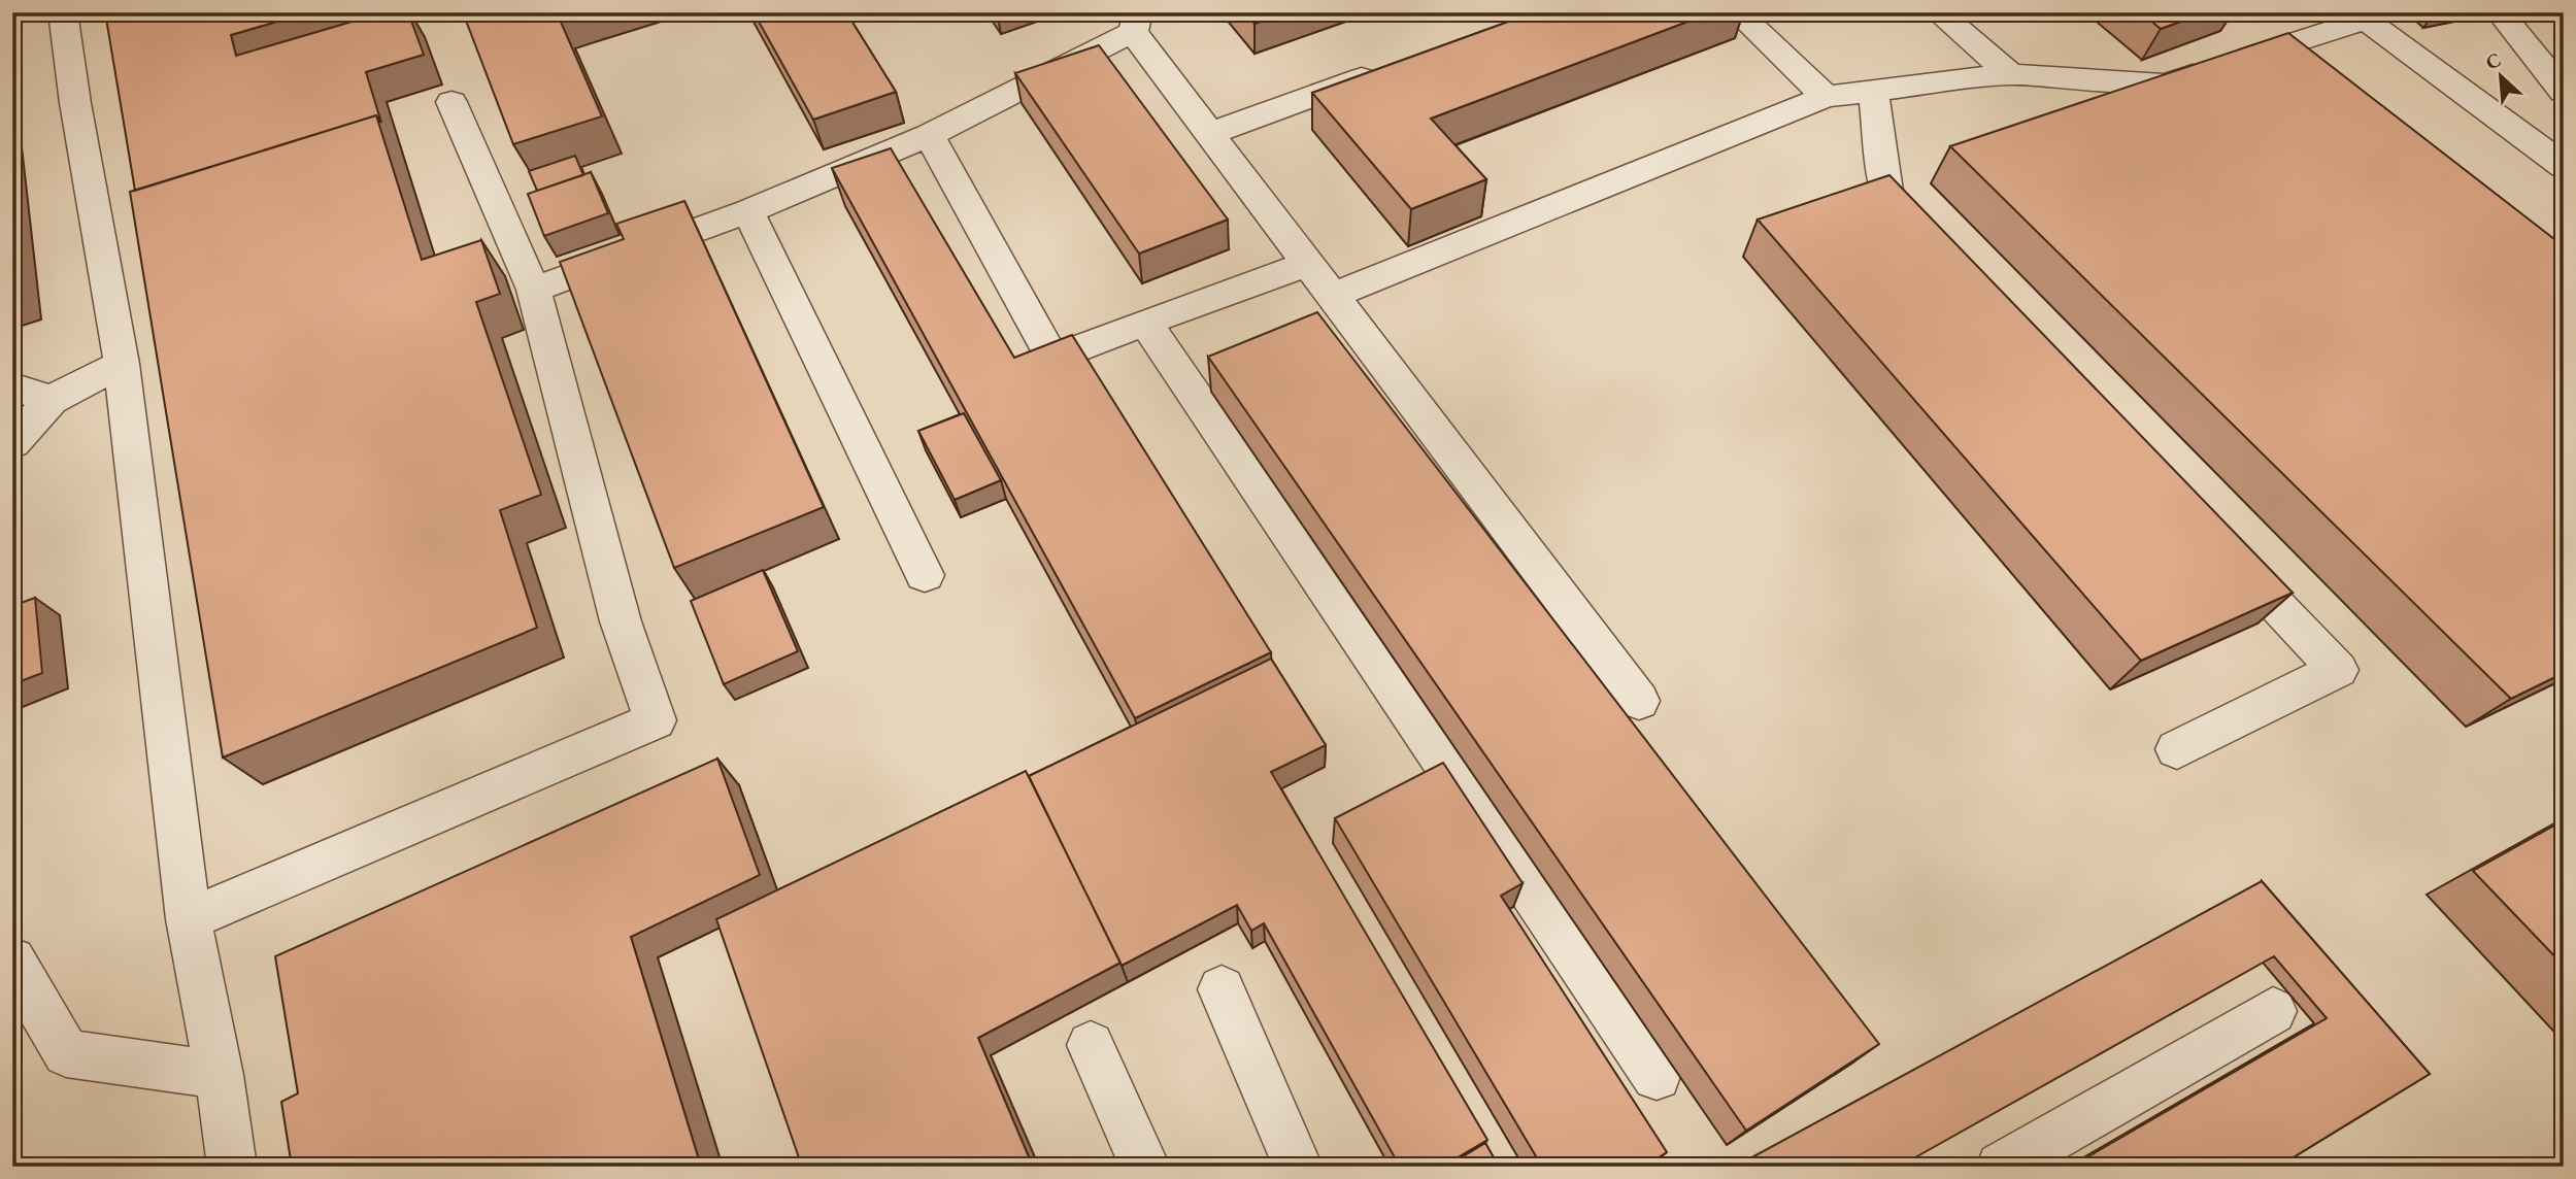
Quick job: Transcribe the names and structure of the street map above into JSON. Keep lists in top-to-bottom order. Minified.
{"north":"top left"}
